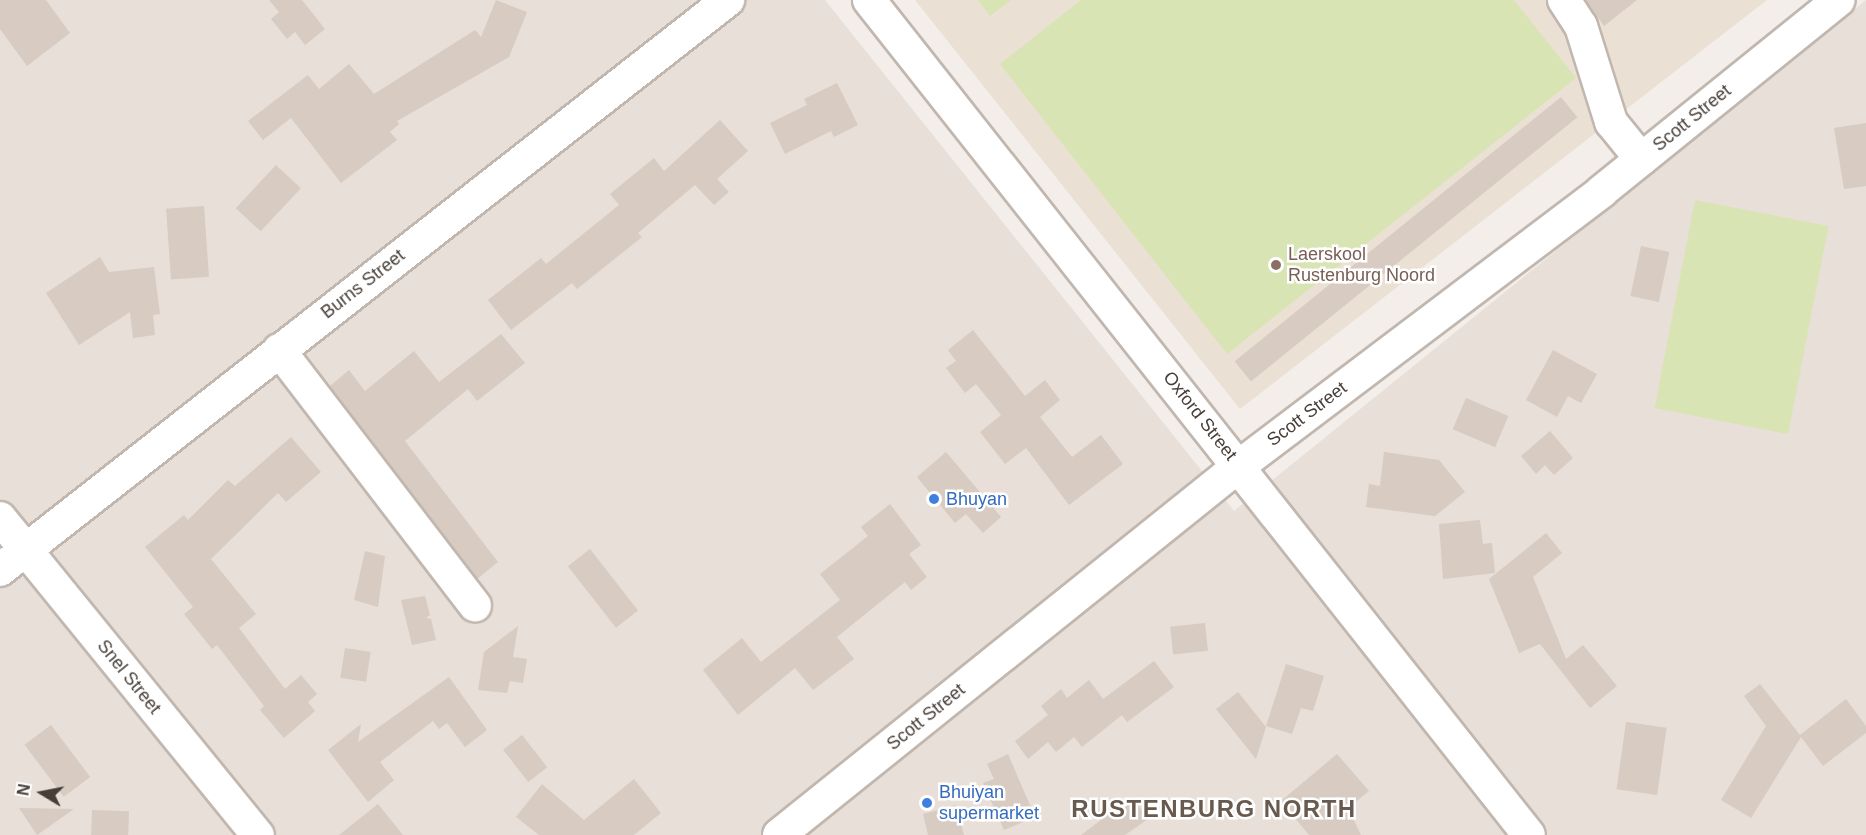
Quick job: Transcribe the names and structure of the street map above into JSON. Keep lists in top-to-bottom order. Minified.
{"streets":{"street":["Scott Street","Burns Street","Oxford Street","Snel Street"]},"crossings":[["Scott Street","Oxford Street"],["Burns Street","Snel Street"]],"districts":["RUSTENBURG NORTH"],"places":["Laerskool Rustenburg Noord","Bhuyan","Bhuiyan supermarket"],"north":"left"}
